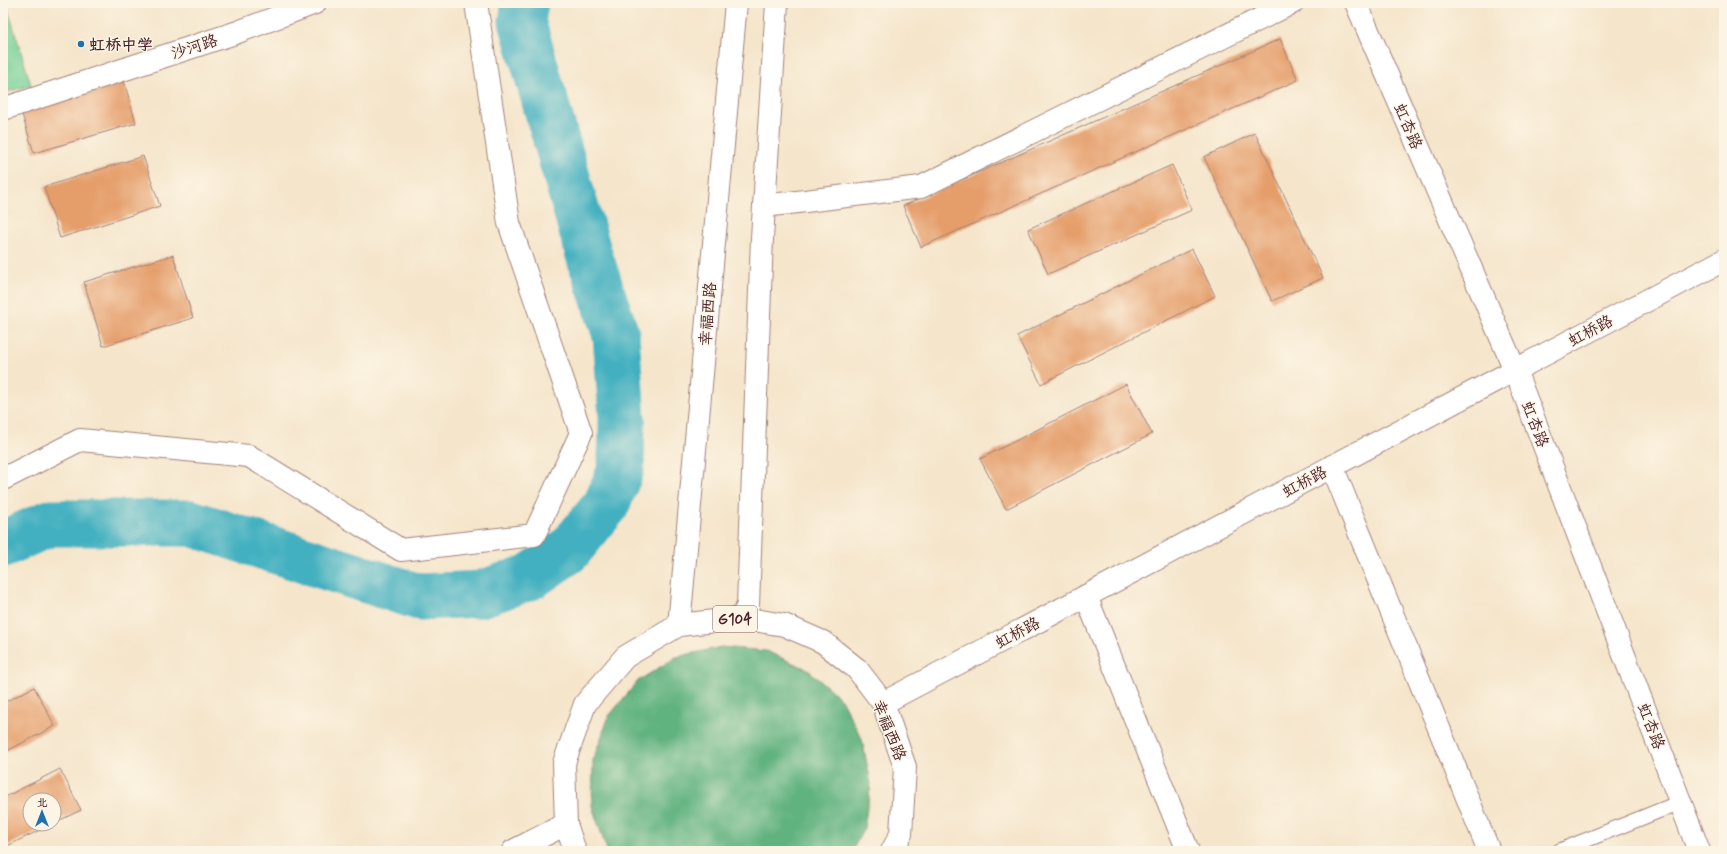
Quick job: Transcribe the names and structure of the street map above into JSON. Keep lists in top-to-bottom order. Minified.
{"streets":{"street":["沙河路","虹杏路","幸福西路","虹桥路","G104"]},"crossings":[["虹杏路","虹桥路"],["幸福西路","虹桥路"],["幸福西路","G104"]],"places":["虹桥中学"],"north":"top"}
